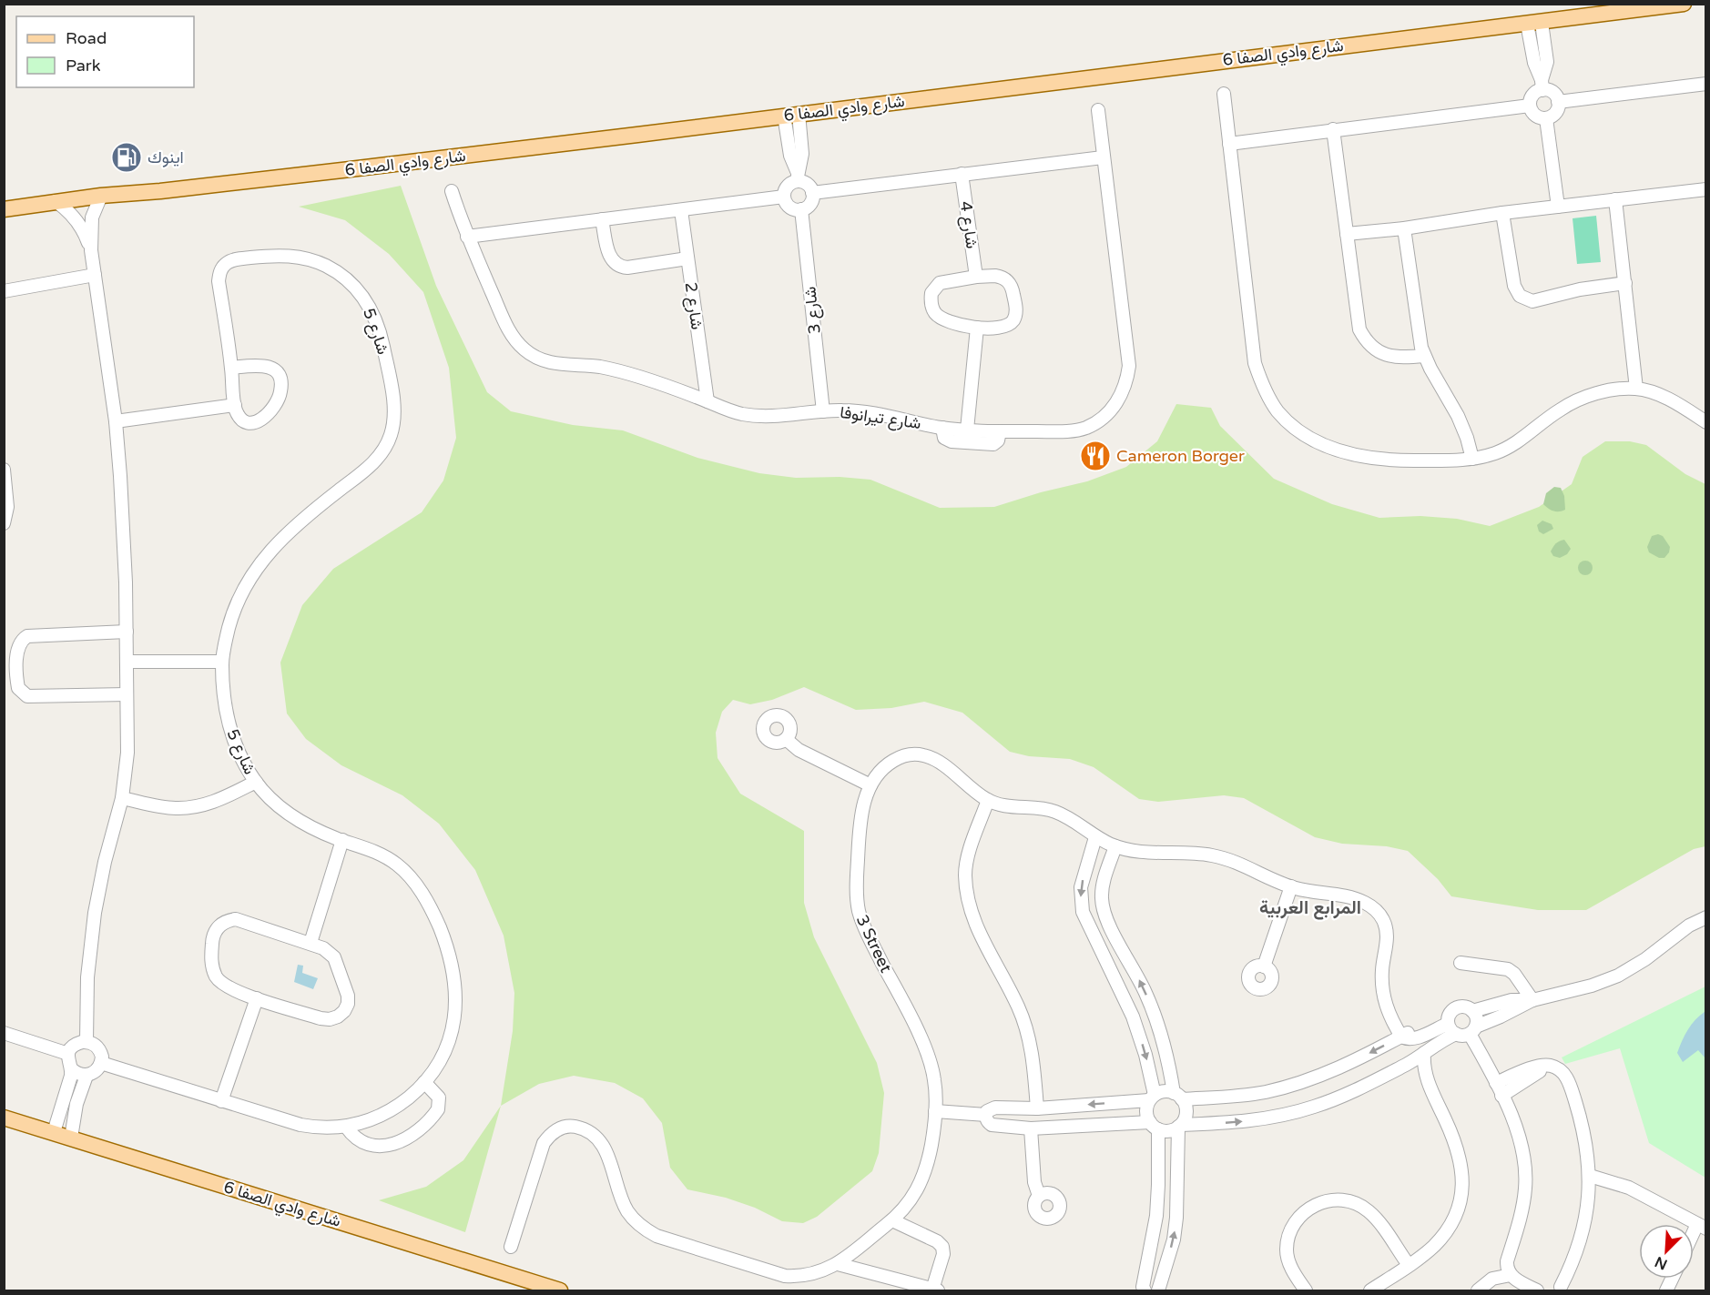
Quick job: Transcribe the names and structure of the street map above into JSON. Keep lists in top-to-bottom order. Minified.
{"streets":{"main road":["شارع وادي الصفا 6"],"street":["شارع 4","شارع 2","شارع 3","شارع 5","شارع تيرانوفا","3 Street"]},"crossings":[["شارع 2","شارع تيرانوفا"],["شارع 3","شارع تيرانوفا"]],"districts":["المرابع العربية"],"places":{"fuel station":["اينوك"],"restaurant":["Cameron Borger"]},"legend":["Road","Park"],"north":"bottom left"}
